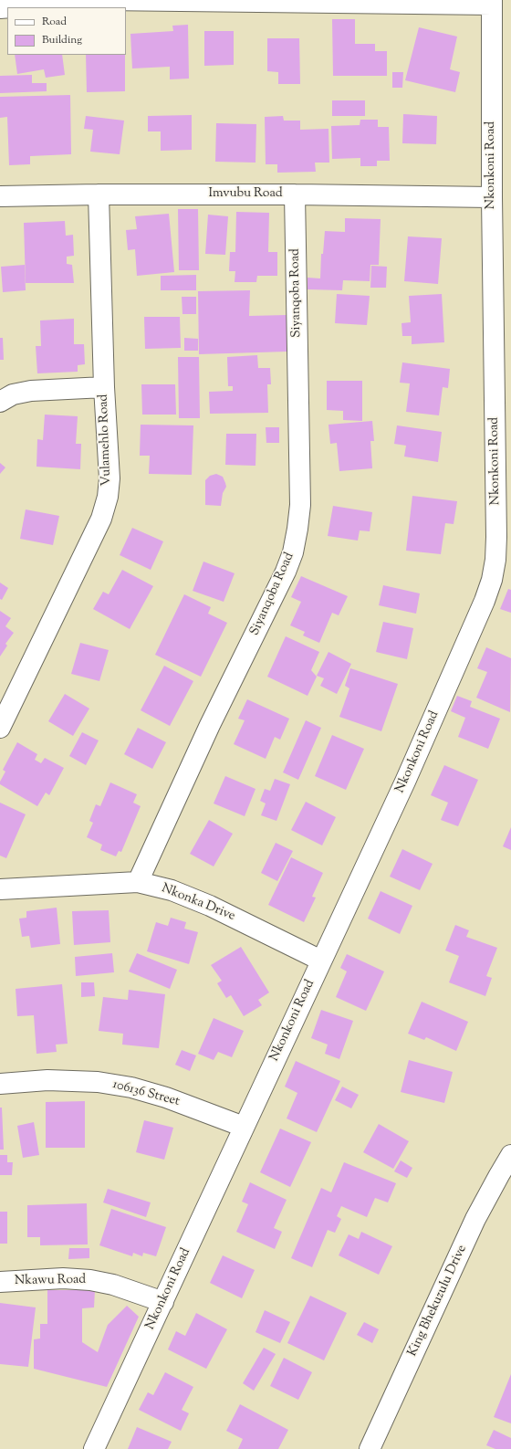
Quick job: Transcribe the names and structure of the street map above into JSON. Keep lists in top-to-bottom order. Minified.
{"streets":{"street":["Nkonkoni Road","Imvubu Road","Siyanqoba Road","Vulamehlo Road","Nkonka Drive","106136 Street","Nkawu Road","King Bhekuzulu Drive"]},"crossings":[["Nkonkoni Road","Imvubu Road"],["Nkonkoni Road","Nkonka Drive"],["Nkonkoni Road","106136 Street"],["Nkonkoni Road","Nkawu Road"],["Imvubu Road","Siyanqoba Road"],["Imvubu Road","Vulamehlo Road"],["Siyanqoba Road","Nkonka Drive"]],"legend":["Road","Building"]}
